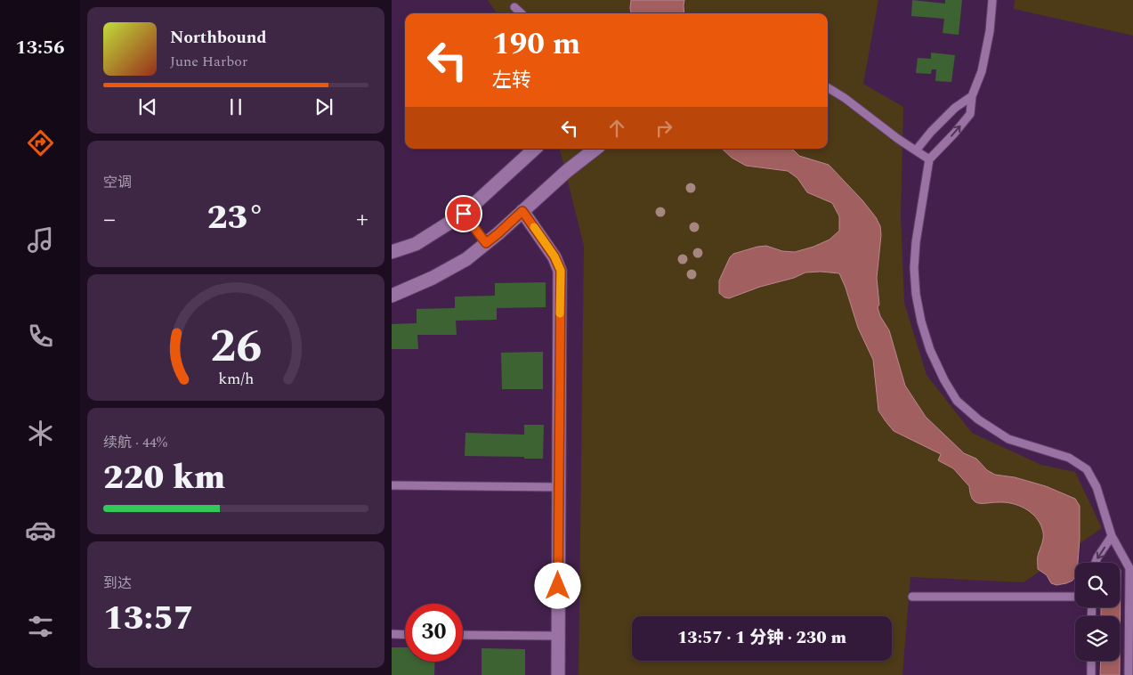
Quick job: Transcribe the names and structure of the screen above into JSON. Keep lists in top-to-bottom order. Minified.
{"page":{"tabs":"13:56","turn":["190 m","左转"],"song":["Northbound","June Harbor"],"tile":["空调",["续航 · 44%","220 km"],["到达","13:57"]],"heat":["−","23°","+"],"limit":"30","trip":"13:57 · 1 分钟 · 230 m","gauge":["26","km/h"]}}
